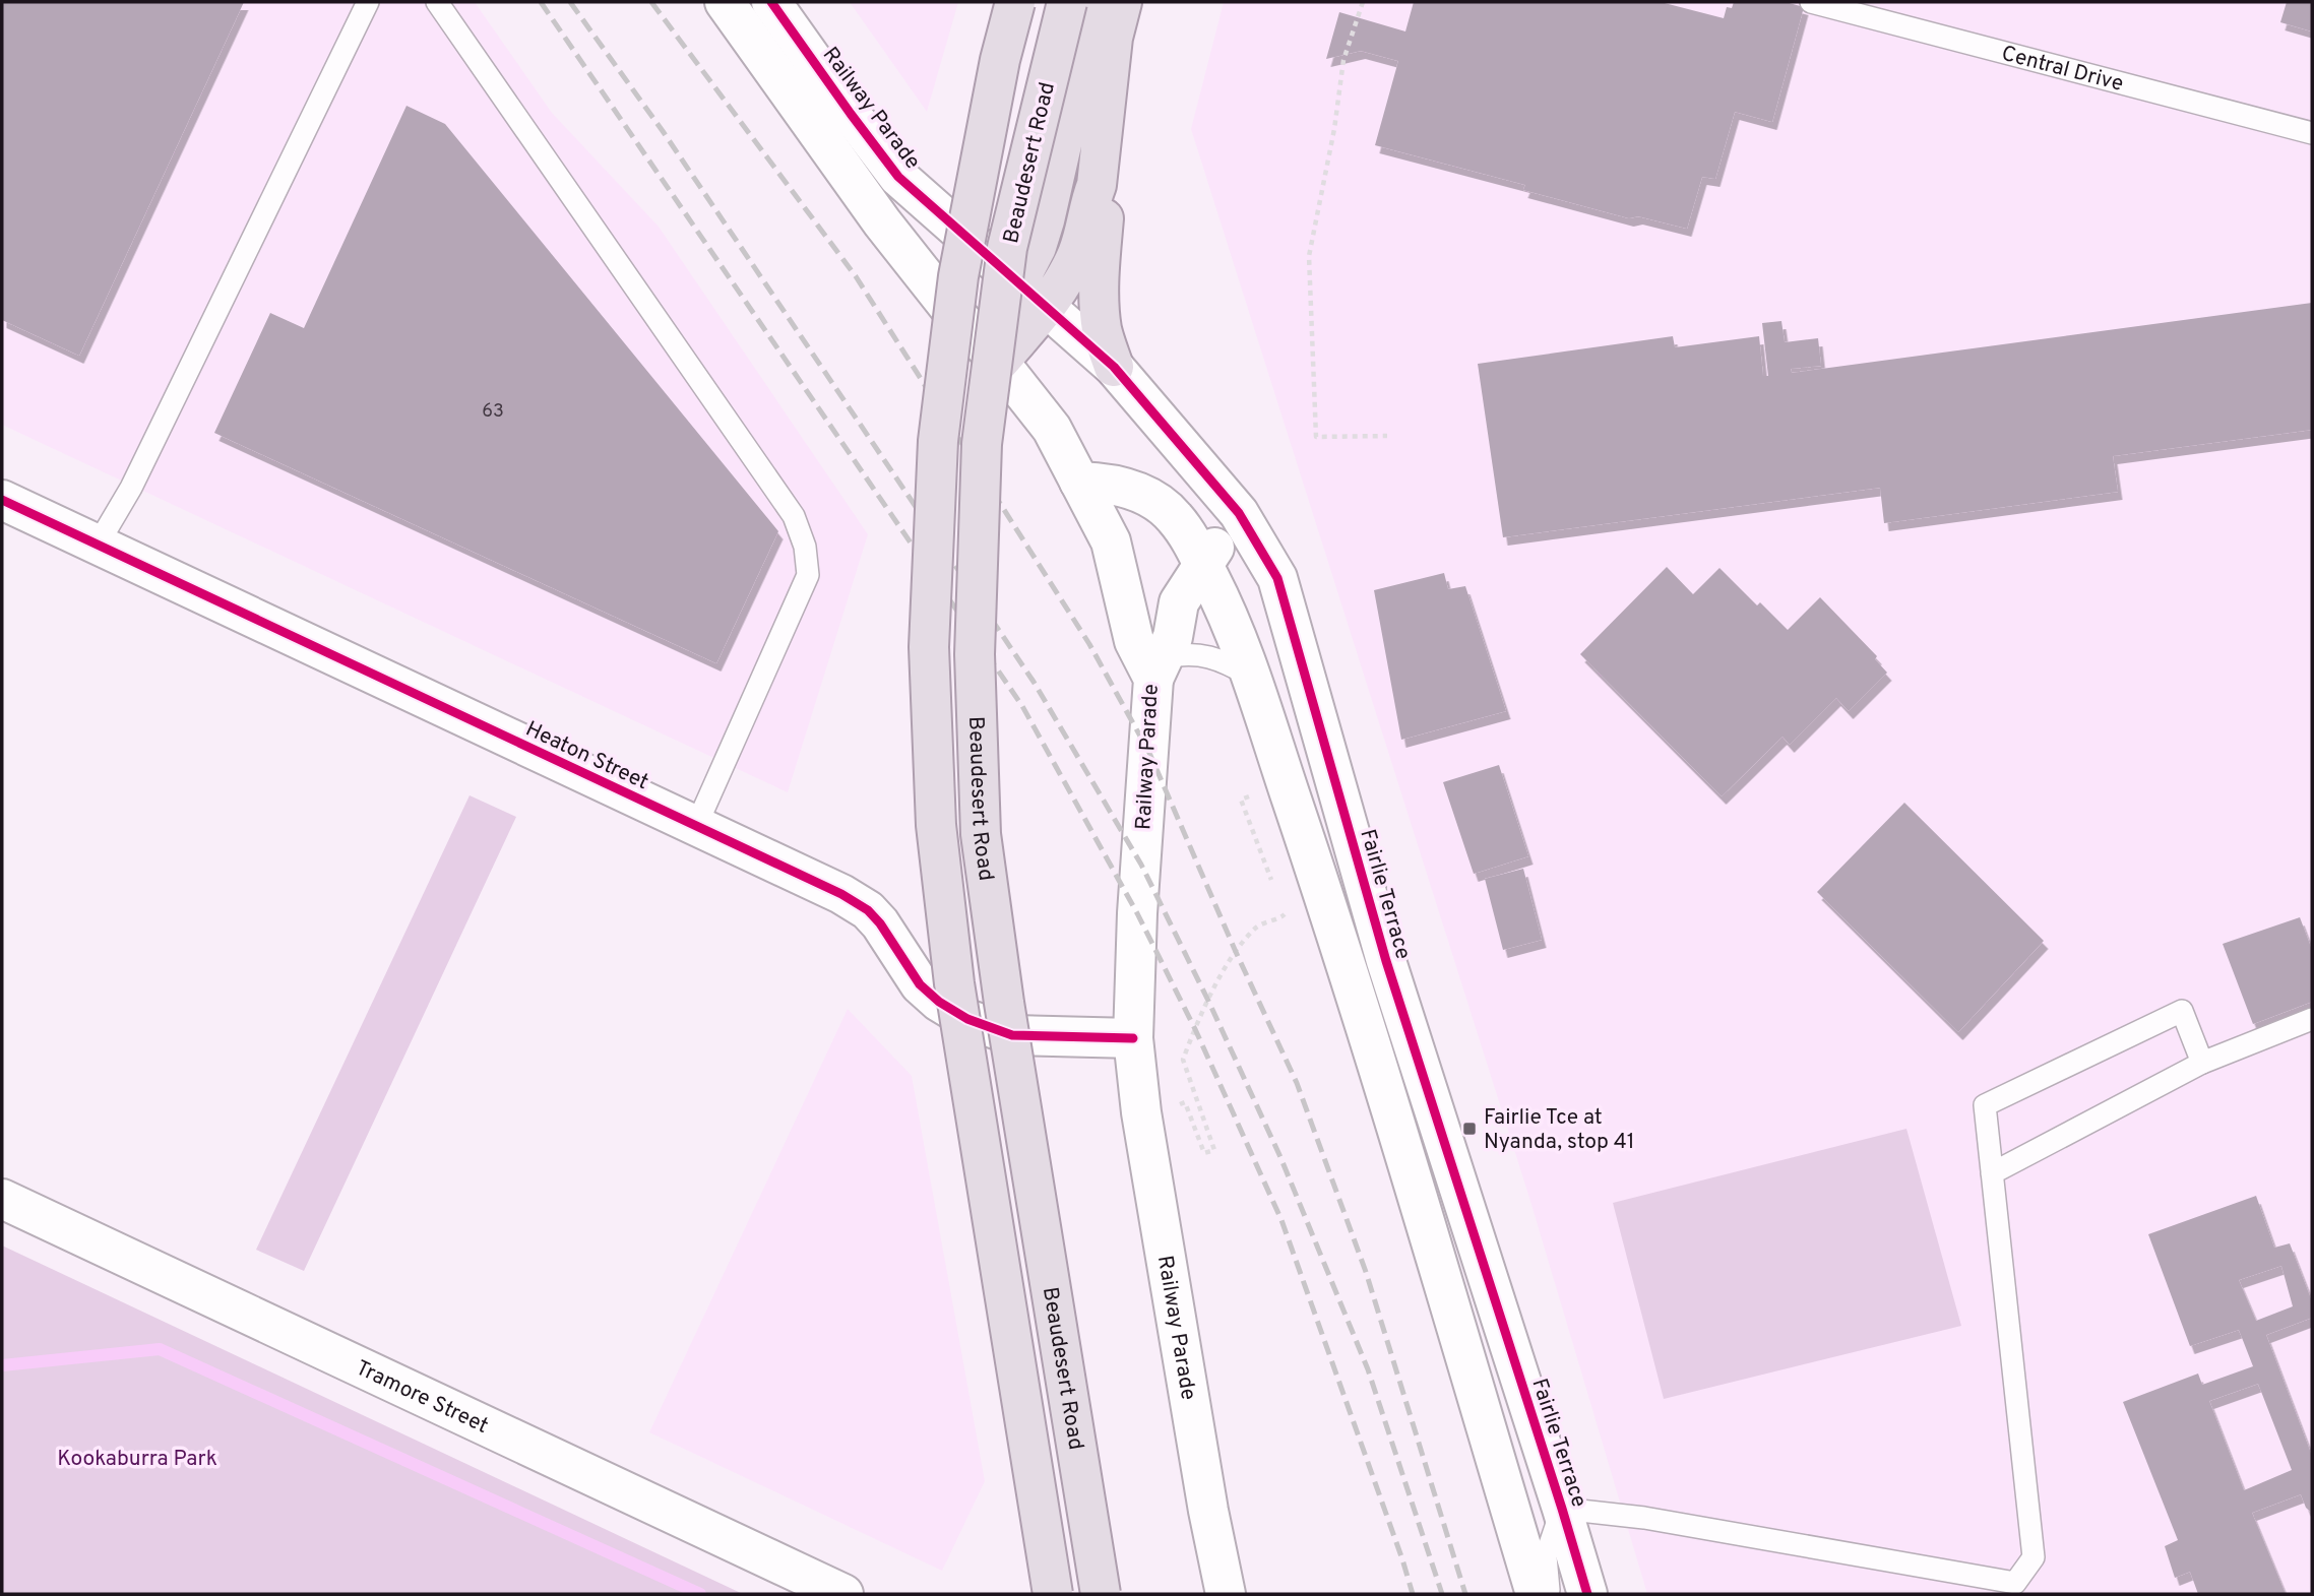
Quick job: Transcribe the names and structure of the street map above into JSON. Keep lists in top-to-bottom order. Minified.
{"streets":{"highway":["Beaudesert Road"],"street":["Railway Parade","Heaton Street","Fairlie Terrace","Tramore Street"],"lane":["Central Drive"]},"crossings":[["Railway Parade","Heaton Street"],["Railway Parade","Fairlie Terrace"]],"parks":["Kookaburra Park"],"places":{"transit":["Fairlie Tce at Nyanda, stop 41"]},"house_numbers":["63"]}
